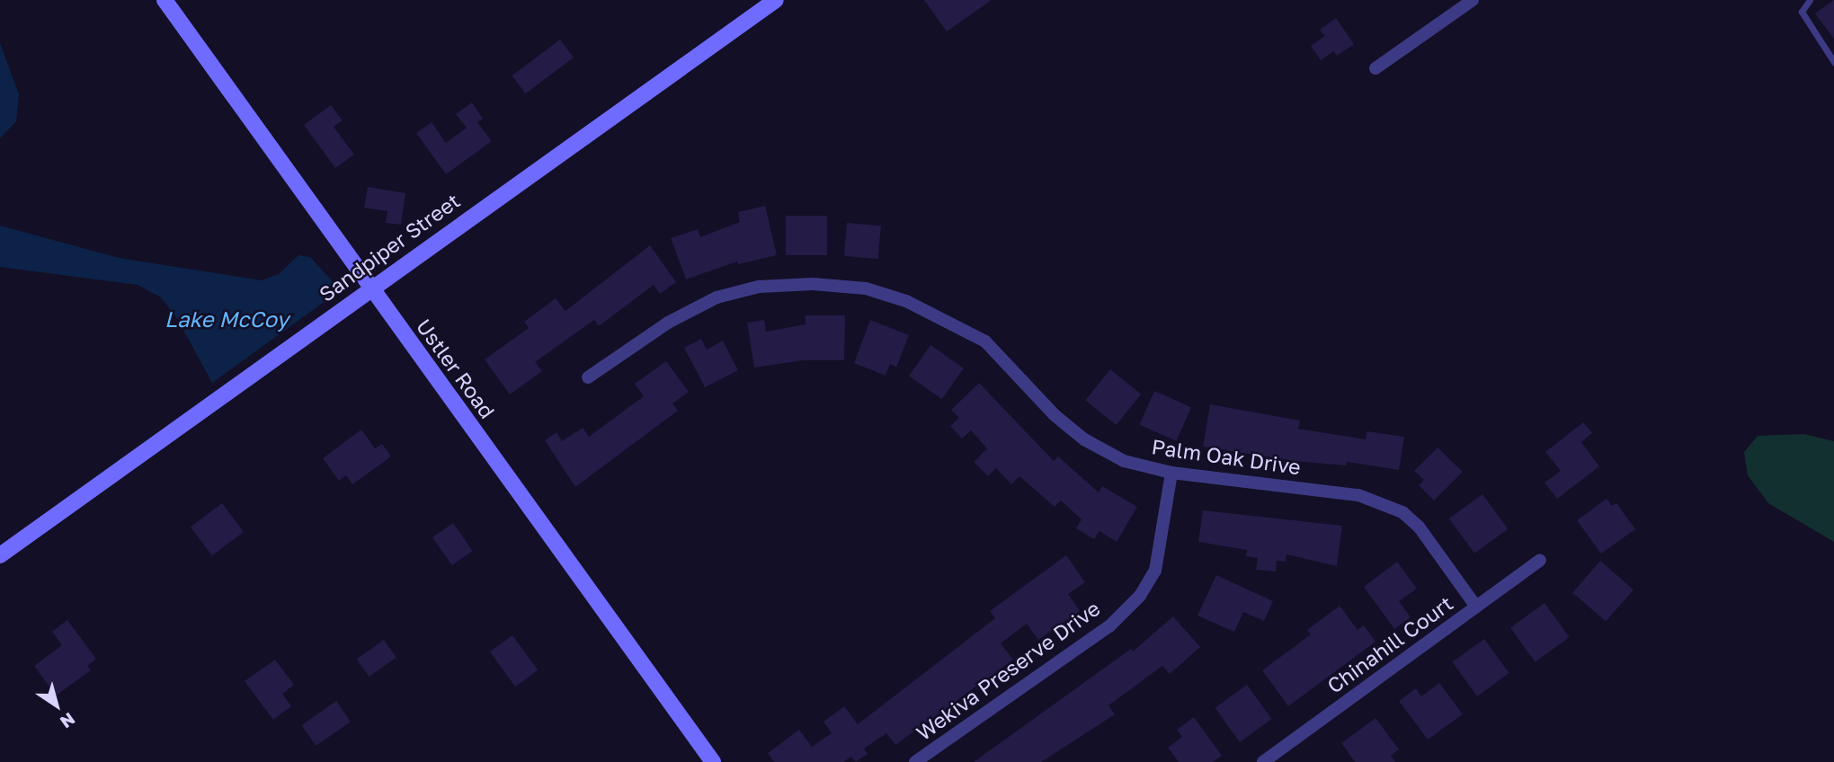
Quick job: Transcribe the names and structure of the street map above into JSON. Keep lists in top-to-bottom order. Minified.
{"streets":{"street":["Sandpiper Street","Ustler Road","Palm Oak Drive","Chinahill Court","Wekiva Preserve Drive"]},"crossings":[["Sandpiper Street","Ustler Road"],["Palm Oak Drive","Chinahill Court"],["Palm Oak Drive","Wekiva Preserve Drive"]],"water":["Lake McCoy"],"north":"bottom right"}
